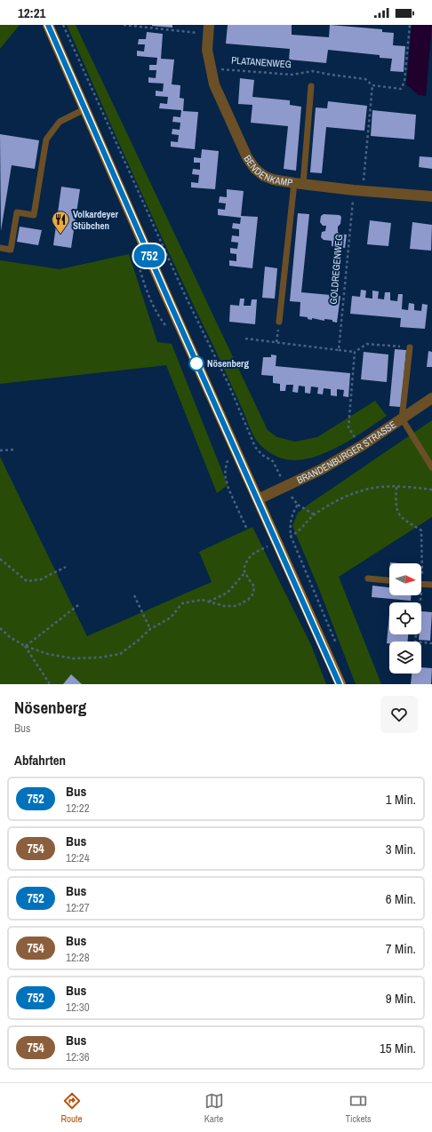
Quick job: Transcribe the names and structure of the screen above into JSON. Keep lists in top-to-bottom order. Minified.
{"streets":{"street":["BENDENKAMP","BRANDENBURGER STRASSE"],"path":["PLATANENWEG","GOLDREGENWEG"]},"crossings":[["PLATANENWEG","BENDENKAMP"],["BENDENKAMP","GOLDREGENWEG"]],"places":{"restaurant":["Volkardeyer Stübchen"],"other":["Nösenberg"]},"lines":["bus line 752"],"north":"right","page":{"status":"12:21","on_map":"752","heading":[["Nösenberg","Bus"],"Abfahrten"],"list":[{"mark":"752","name":"Bus","note":"12:22","value":"1 Min."},{"mark":"754","name":"Bus","note":"12:24","value":"3 Min."},{"mark":"752","name":"Bus","note":"12:27","value":"6 Min."},{"mark":"754","name":"Bus","note":"12:28","value":"7 Min."},{"mark":"752","name":"Bus","note":"12:30","value":"9 Min."},{"mark":"754","name":"Bus","note":"12:36","value":"15 Min."}],"tabs":["Route","Karte","Tickets"]}}
